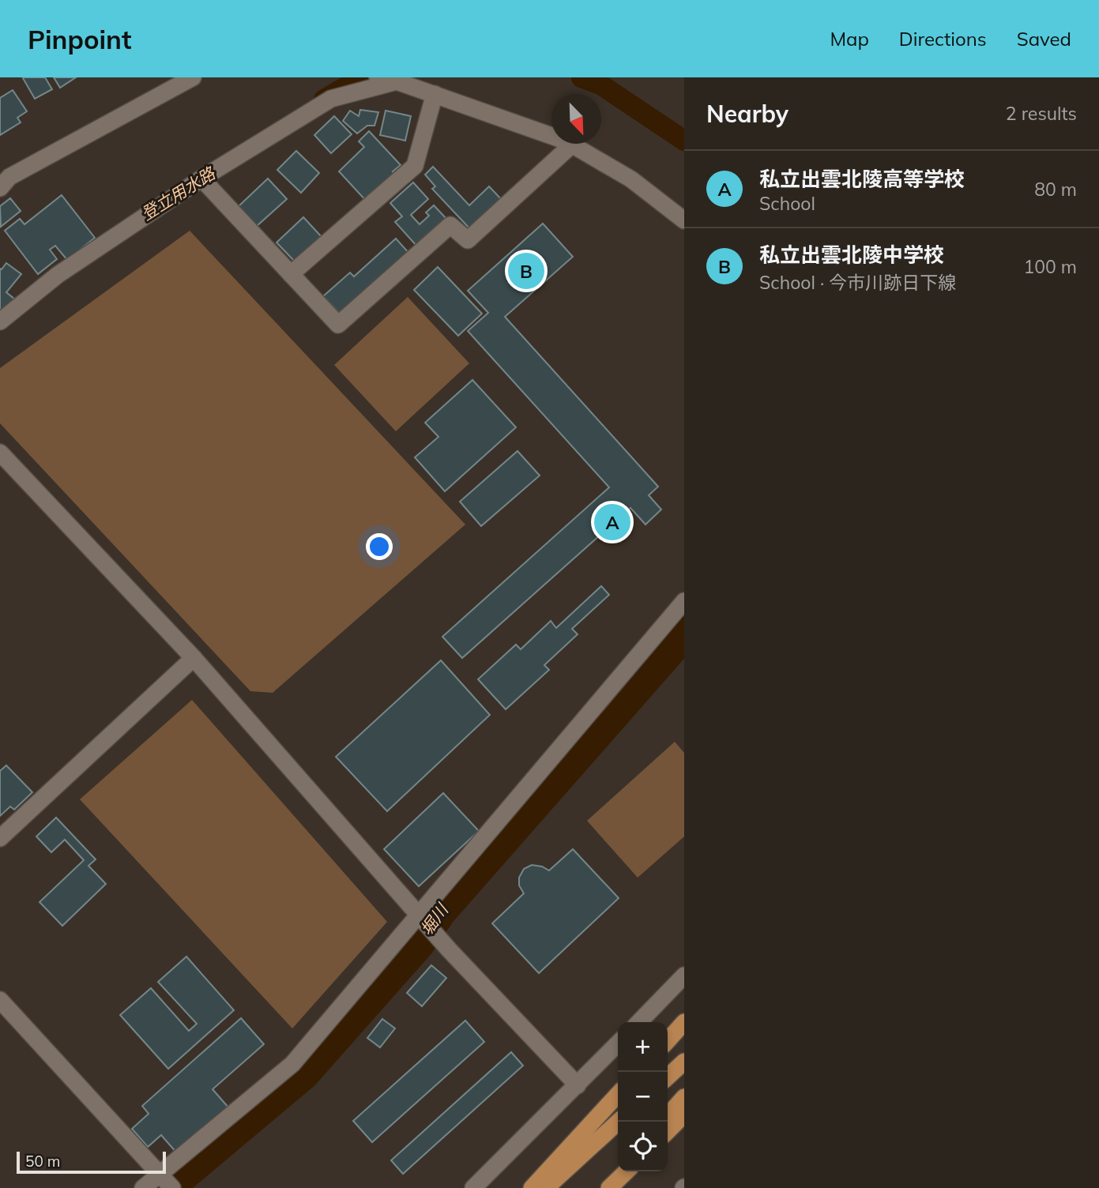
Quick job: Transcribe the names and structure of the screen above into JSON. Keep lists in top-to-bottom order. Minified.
{"water":["登立用水路","堀川"],"scale_bar":"50 m","north":"bottom right","page":{"header":"Pinpoint","nav":["Map","Directions","Saved"],"heading":["Nearby","2 results"],"list":[{"mark":"A","name":"私立出雲北陵高等学校","note":"School","value":"80 m"},{"mark":"B","name":"私立出雲北陵中学校","note":"School · 今市川跡日下線","value":"100 m"}],"pins":["B","A"],"map_buttons":["+","−"],"scale":"50 m"}}
